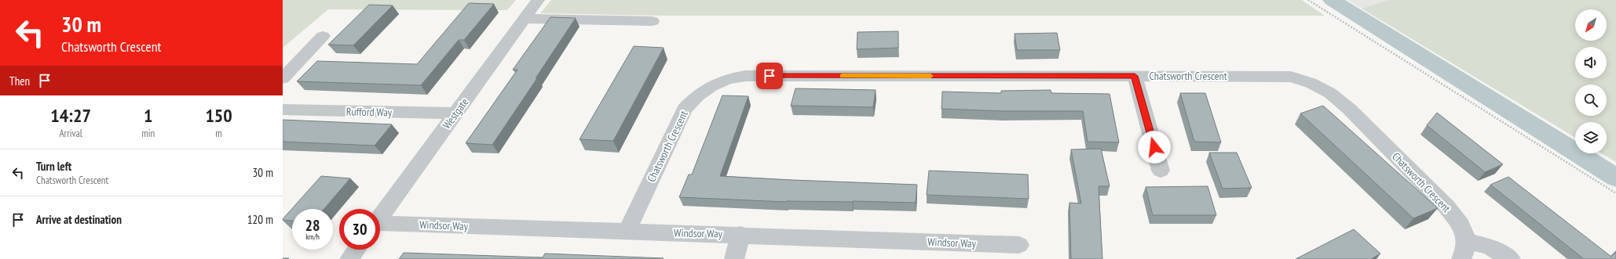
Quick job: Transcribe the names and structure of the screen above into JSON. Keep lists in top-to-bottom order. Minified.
{"streets":{"street":["Chatsworth Crescent","Rufford Way","Westgate","Windsor Way"]},"crossings":[["Chatsworth Crescent","Windsor Way"],["Rufford Way","Westgate"]],"north":"bottom left","page":{"turn":["30 m","Chatsworth Crescent"],"then":"Then","eta":["14:27","Arrival","1","min","150","m"],"list":[{"name":"Turn left","note":"Chatsworth Crescent","value":"30 m"},{"name":"Arrive at destination","value":"120 m"}],"speed":"28 km/h","limit":"30"}}
